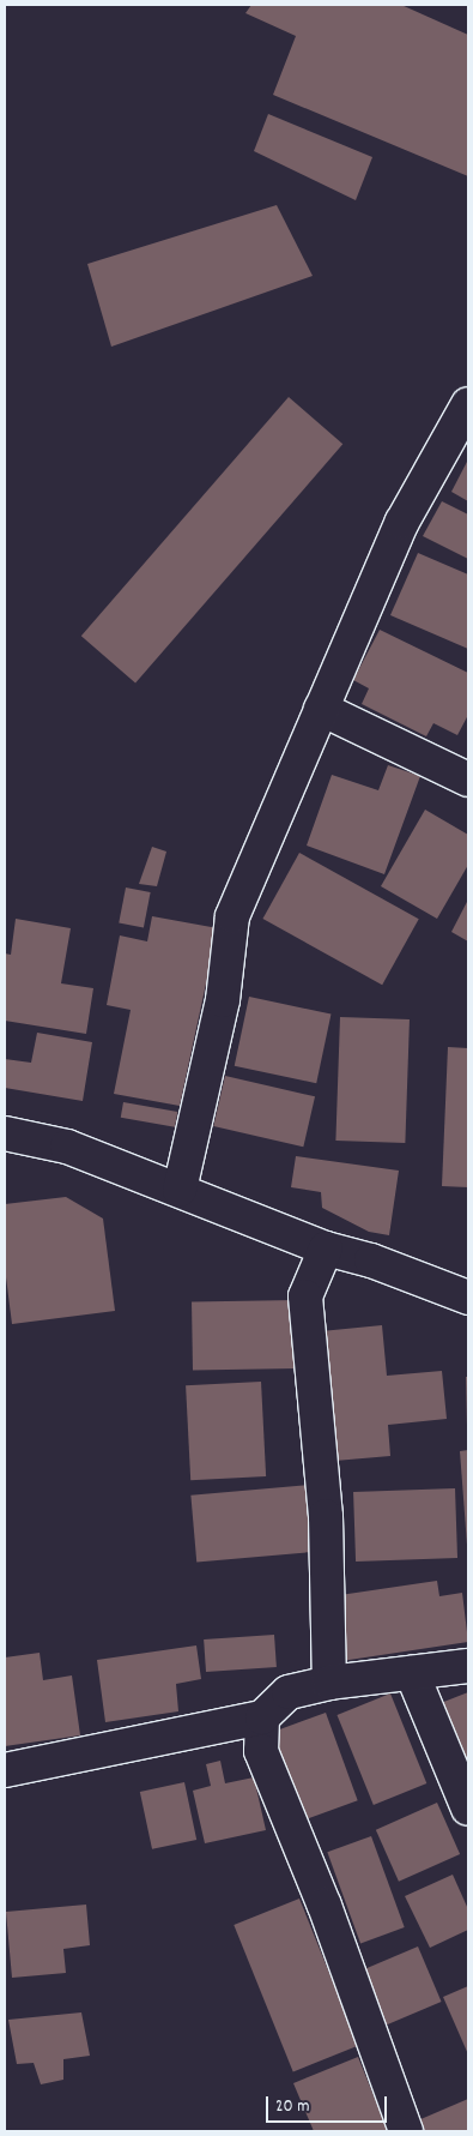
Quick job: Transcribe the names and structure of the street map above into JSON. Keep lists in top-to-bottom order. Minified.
{"scale_bar":"20 m"}
